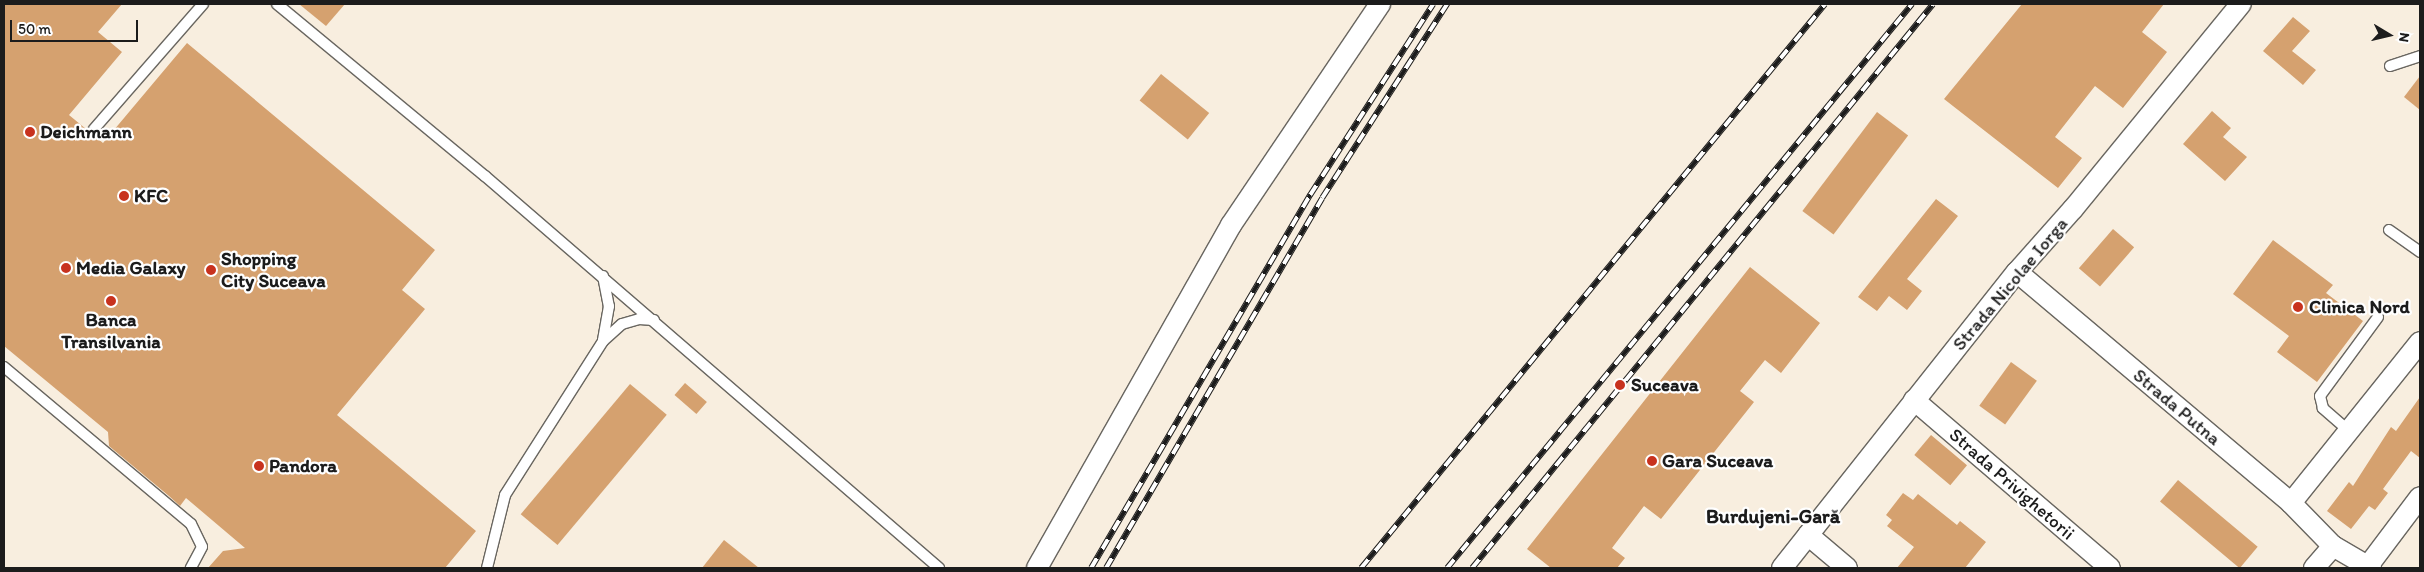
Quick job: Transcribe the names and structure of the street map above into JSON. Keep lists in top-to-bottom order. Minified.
{"streets":{"street":["Strada Nicolae Iorga","Strada Putna","Strada Privighetorii"]},"crossings":[["Strada Nicolae Iorga","Strada Putna"],["Strada Nicolae Iorga","Strada Privighetorii"]],"districts":["Burdujeni-Gară"],"places":["Deichmann","KFC","Media Galaxy","Shopping City Suceava","Banca Transilvania","Clinica Nord","Suceava","Gara Suceava","Pandora"],"scale_bar":"50 m","north":"right"}
